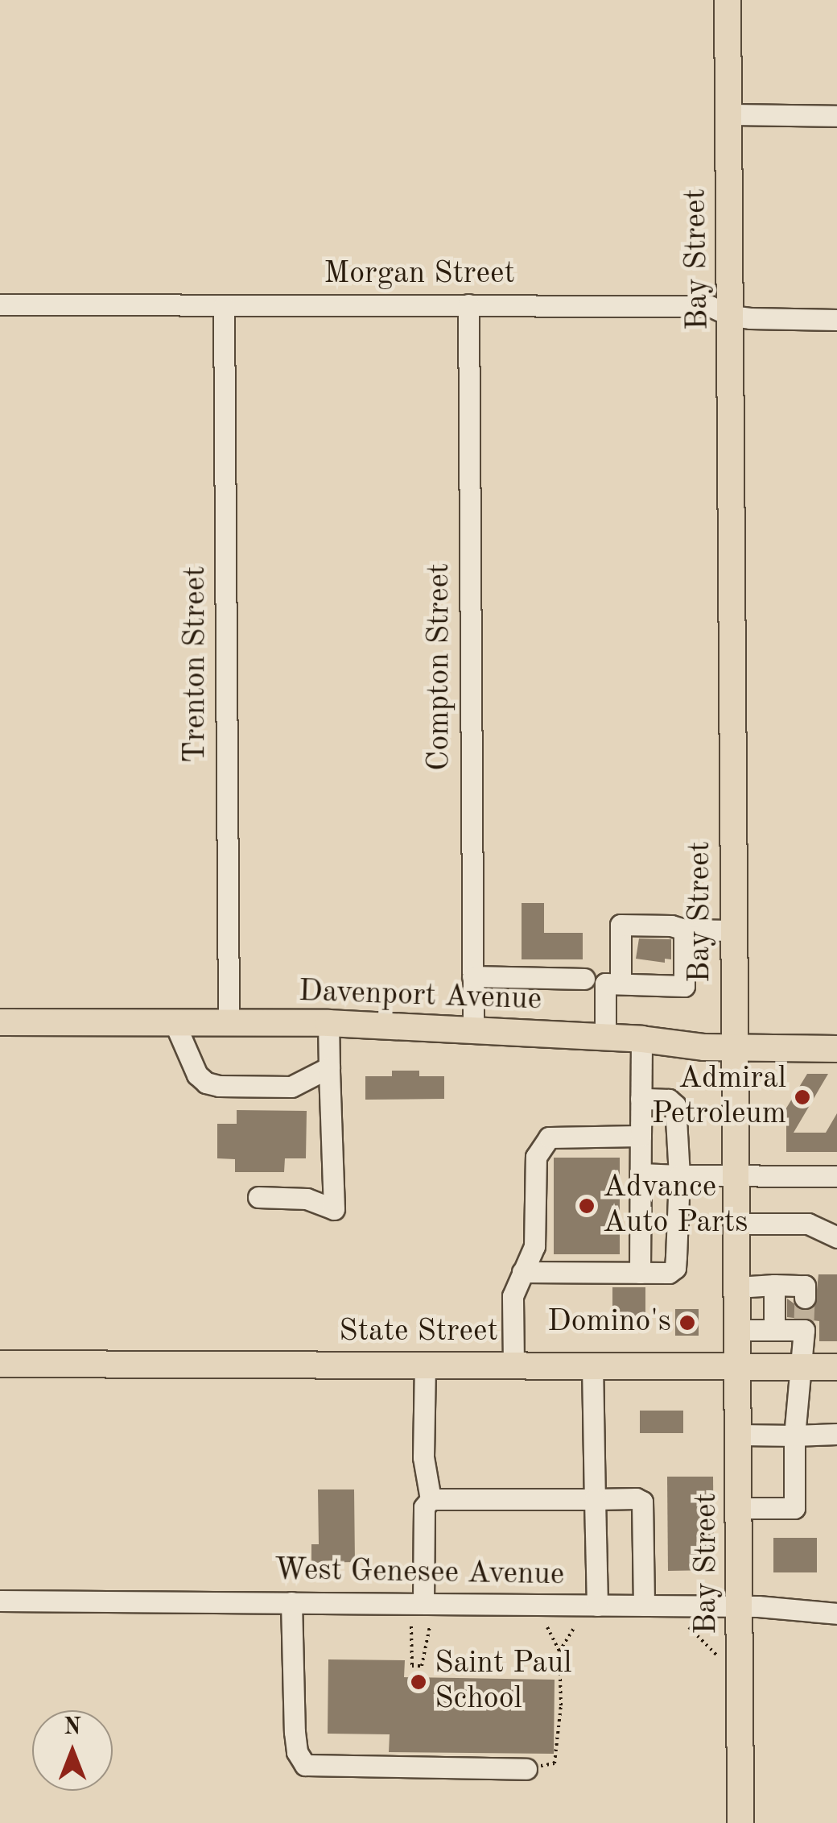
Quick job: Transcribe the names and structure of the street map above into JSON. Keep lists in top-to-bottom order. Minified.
{"streets":{"main road":["Bay Street","Davenport Avenue","State Street"],"street":["Morgan Street","Trenton Street","Compton Street","West Genesee Avenue"]},"crossings":[["Bay Street","Morgan Street"],["Bay Street","Davenport Avenue"],["Bay Street","State Street"],["Bay Street","West Genesee Avenue"],["Morgan Street","Trenton Street"],["Morgan Street","Compton Street"],["Trenton Street","Davenport Avenue"],["Compton Street","Davenport Avenue"]],"places":["Admiral Petroleum","Advance Auto Parts","Domino's","Saint Paul School"],"north":"top"}
